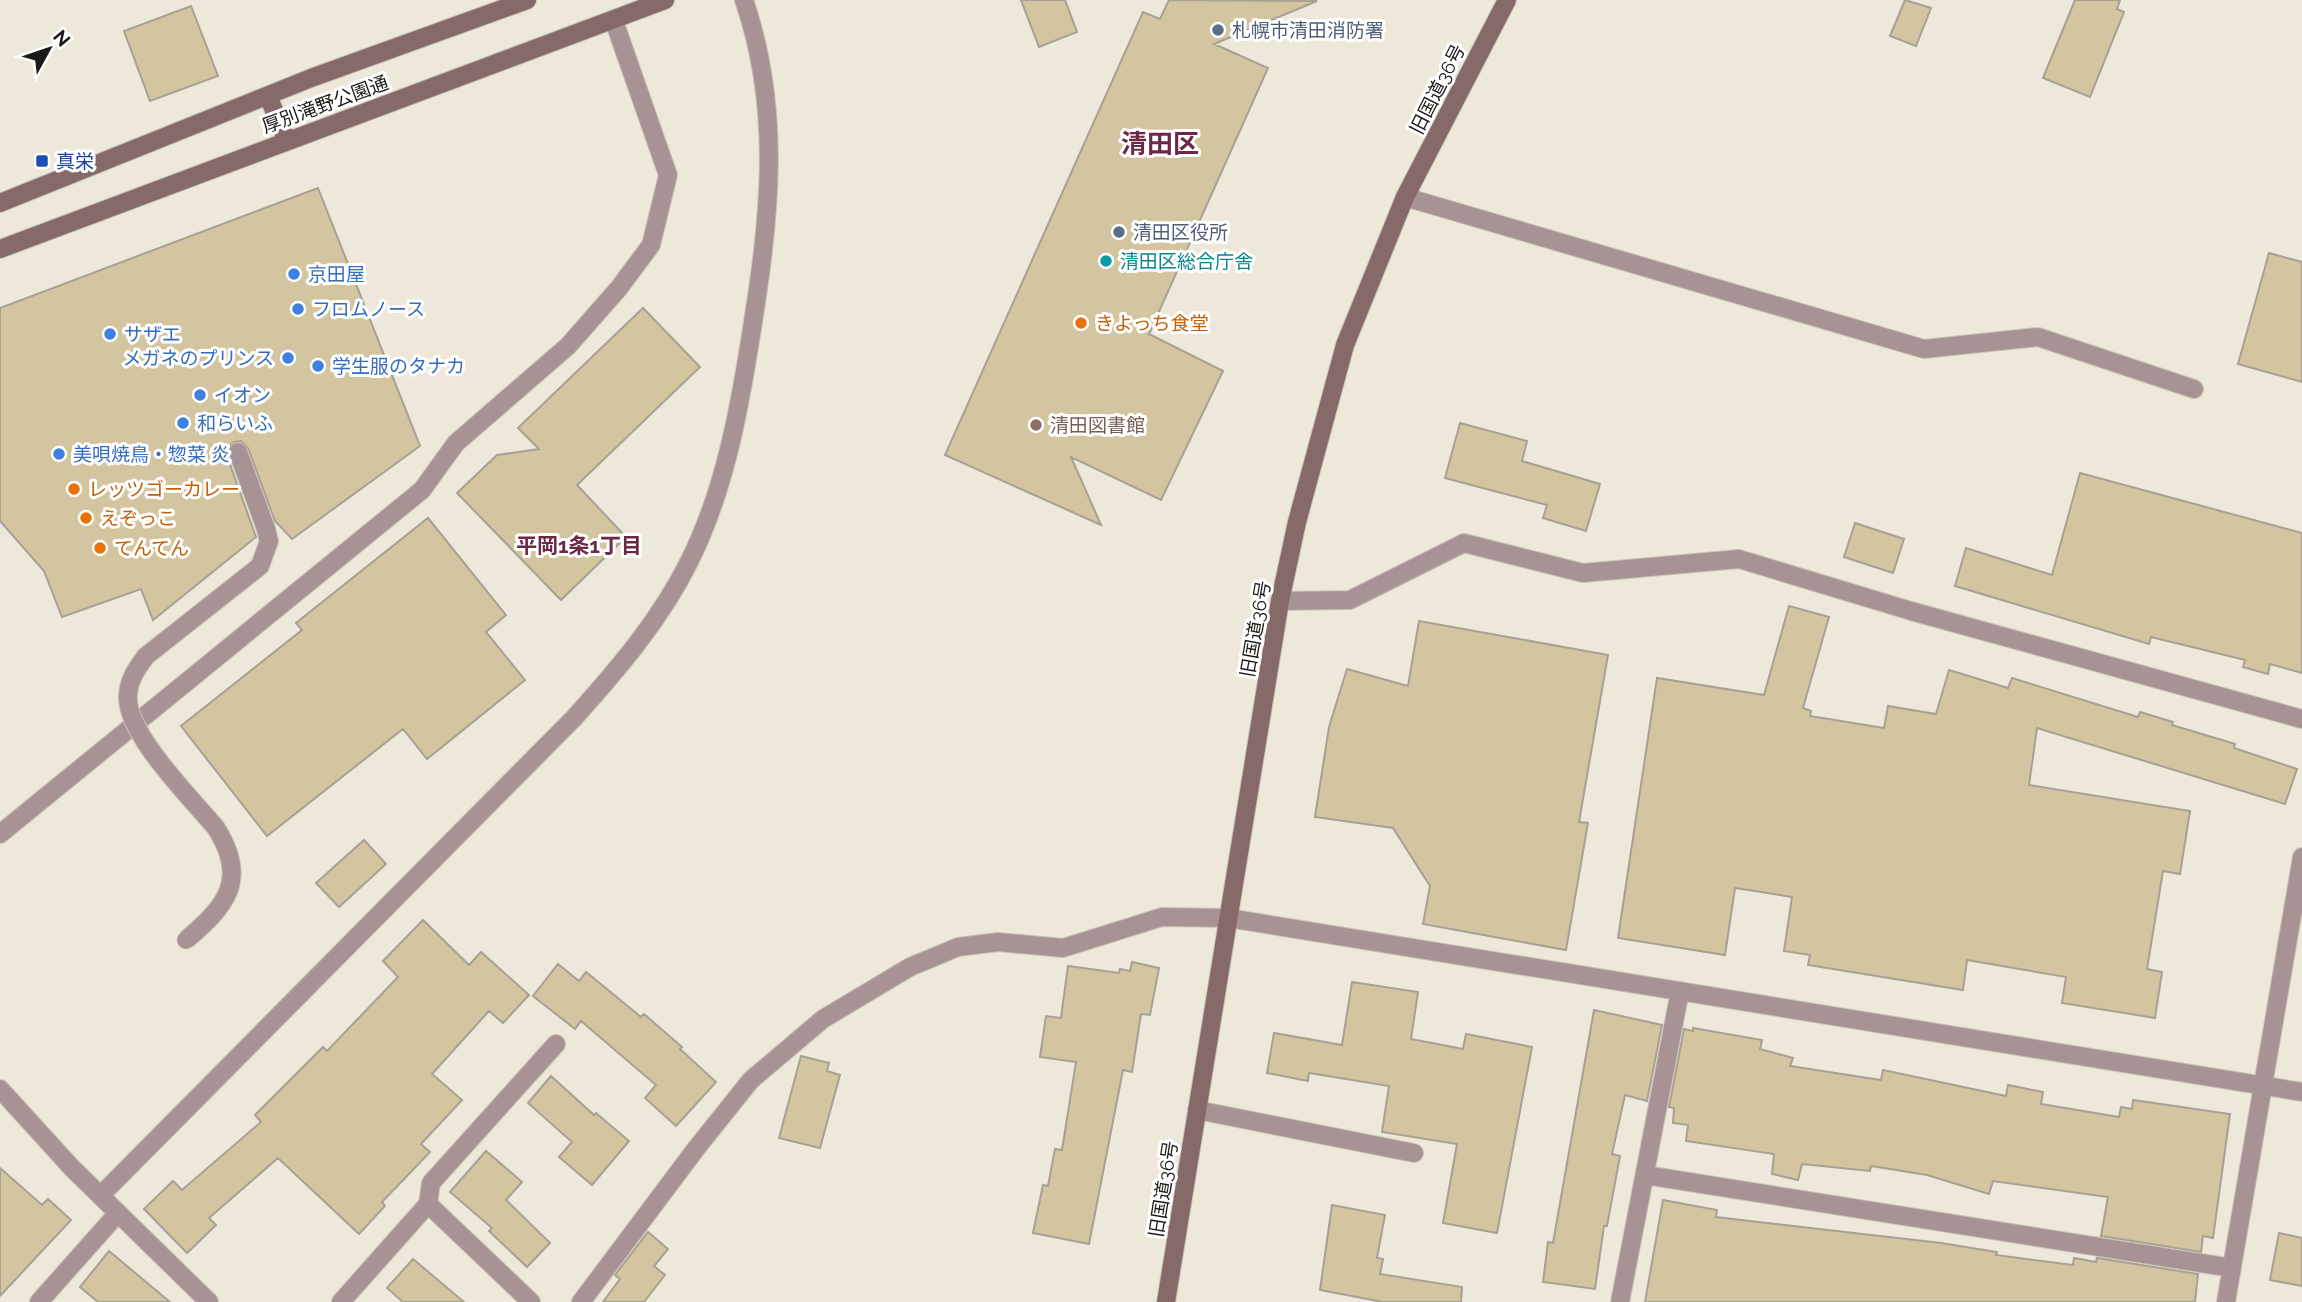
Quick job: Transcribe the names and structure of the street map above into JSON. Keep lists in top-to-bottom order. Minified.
{"streets":{"street":["旧国道36号","厚別滝野公園通"]},"districts":["清田区","平岡1条1丁目"],"places":{"other":["札幌市清田消防署","清田区役所","清田区総合庁舎","京田屋","フロムノース","きよっち食堂","サザエ","メガネのプリンス","学生服のタナカ","イオン","和らいふ","清田図書館","美唄焼鳥・惣菜 炎","レッツゴーカレー","えぞっこ","てんてん"],"transit":["真栄"]},"north":"top right"}
